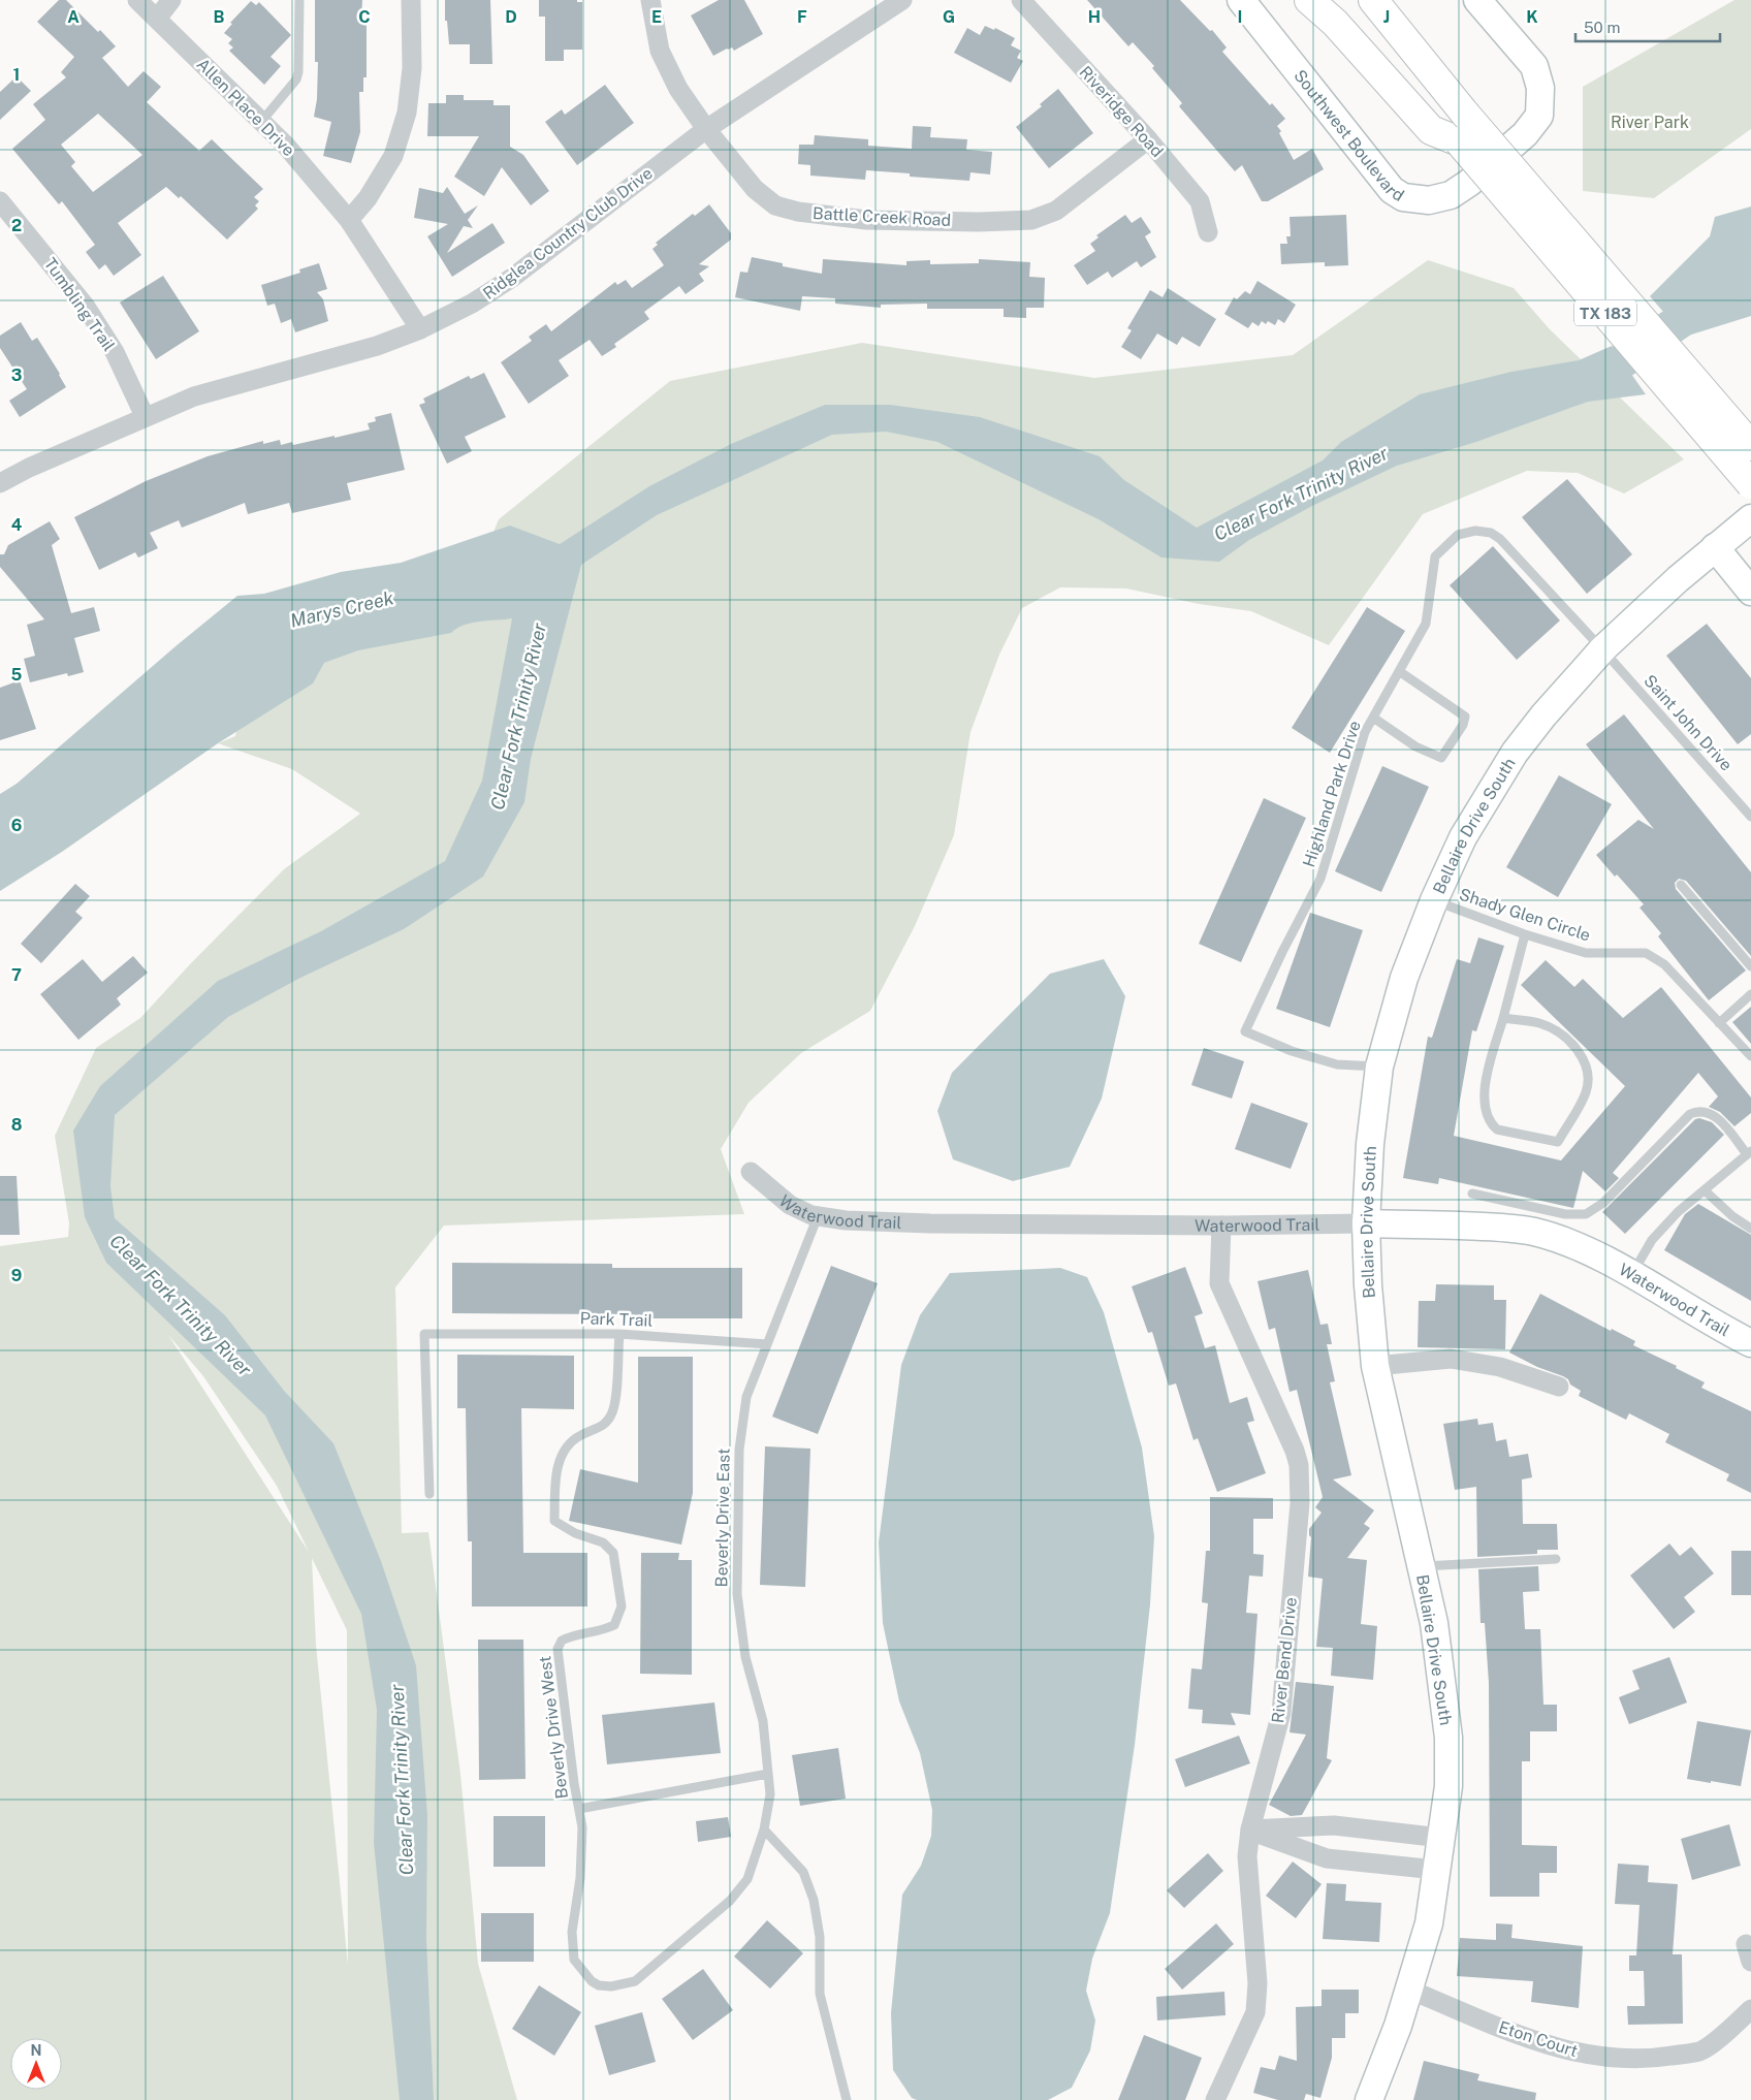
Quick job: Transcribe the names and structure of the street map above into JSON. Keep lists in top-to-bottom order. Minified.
{"streets":{"highway":["TX 183"],"street":["Allen Place Drive","Riveridge Road","Southwest Boulevard","Battle Creek Road","Ridglea Country Club Drive","Tumbling Trail","Bellaire Drive South","Waterwood Trail","River Bend Drive","Eton Court"],"lane":["Saint John Drive","Highland Park Drive","Shady Glen Circle","Park Trail","Beverly Drive East","Beverly Drive West"]},"crossings":[["Allen Place Drive","Ridglea Country Club Drive"],["Riveridge Road","Battle Creek Road"],["Battle Creek Road","Ridglea Country Club Drive"],["Ridglea Country Club Drive","Tumbling Trail"],["Saint John Drive","Highland Park Drive"],["Saint John Drive","Bellaire Drive South"],["Highland Park Drive","Bellaire Drive South"],["Bellaire Drive South","Shady Glen Circle"],["Bellaire Drive South","Waterwood Trail"],["Bellaire Drive South","Eton Court"],["Waterwood Trail","Beverly Drive East"],["Waterwood Trail","River Bend Drive"],["Park Trail","Beverly Drive East"],["Park Trail","Beverly Drive West"],["Beverly Drive East","Beverly Drive West"]],"water":["Clear Fork Trinity River","Marys Creek"],"parks":["River Park"],"scale_bar":"50 m","north":"top","grid":{"columns":["A","B","C","D","E","F","G","H","I","J","K"],"rows":["1","2","3","4","5","6","7","8","9"]}}
